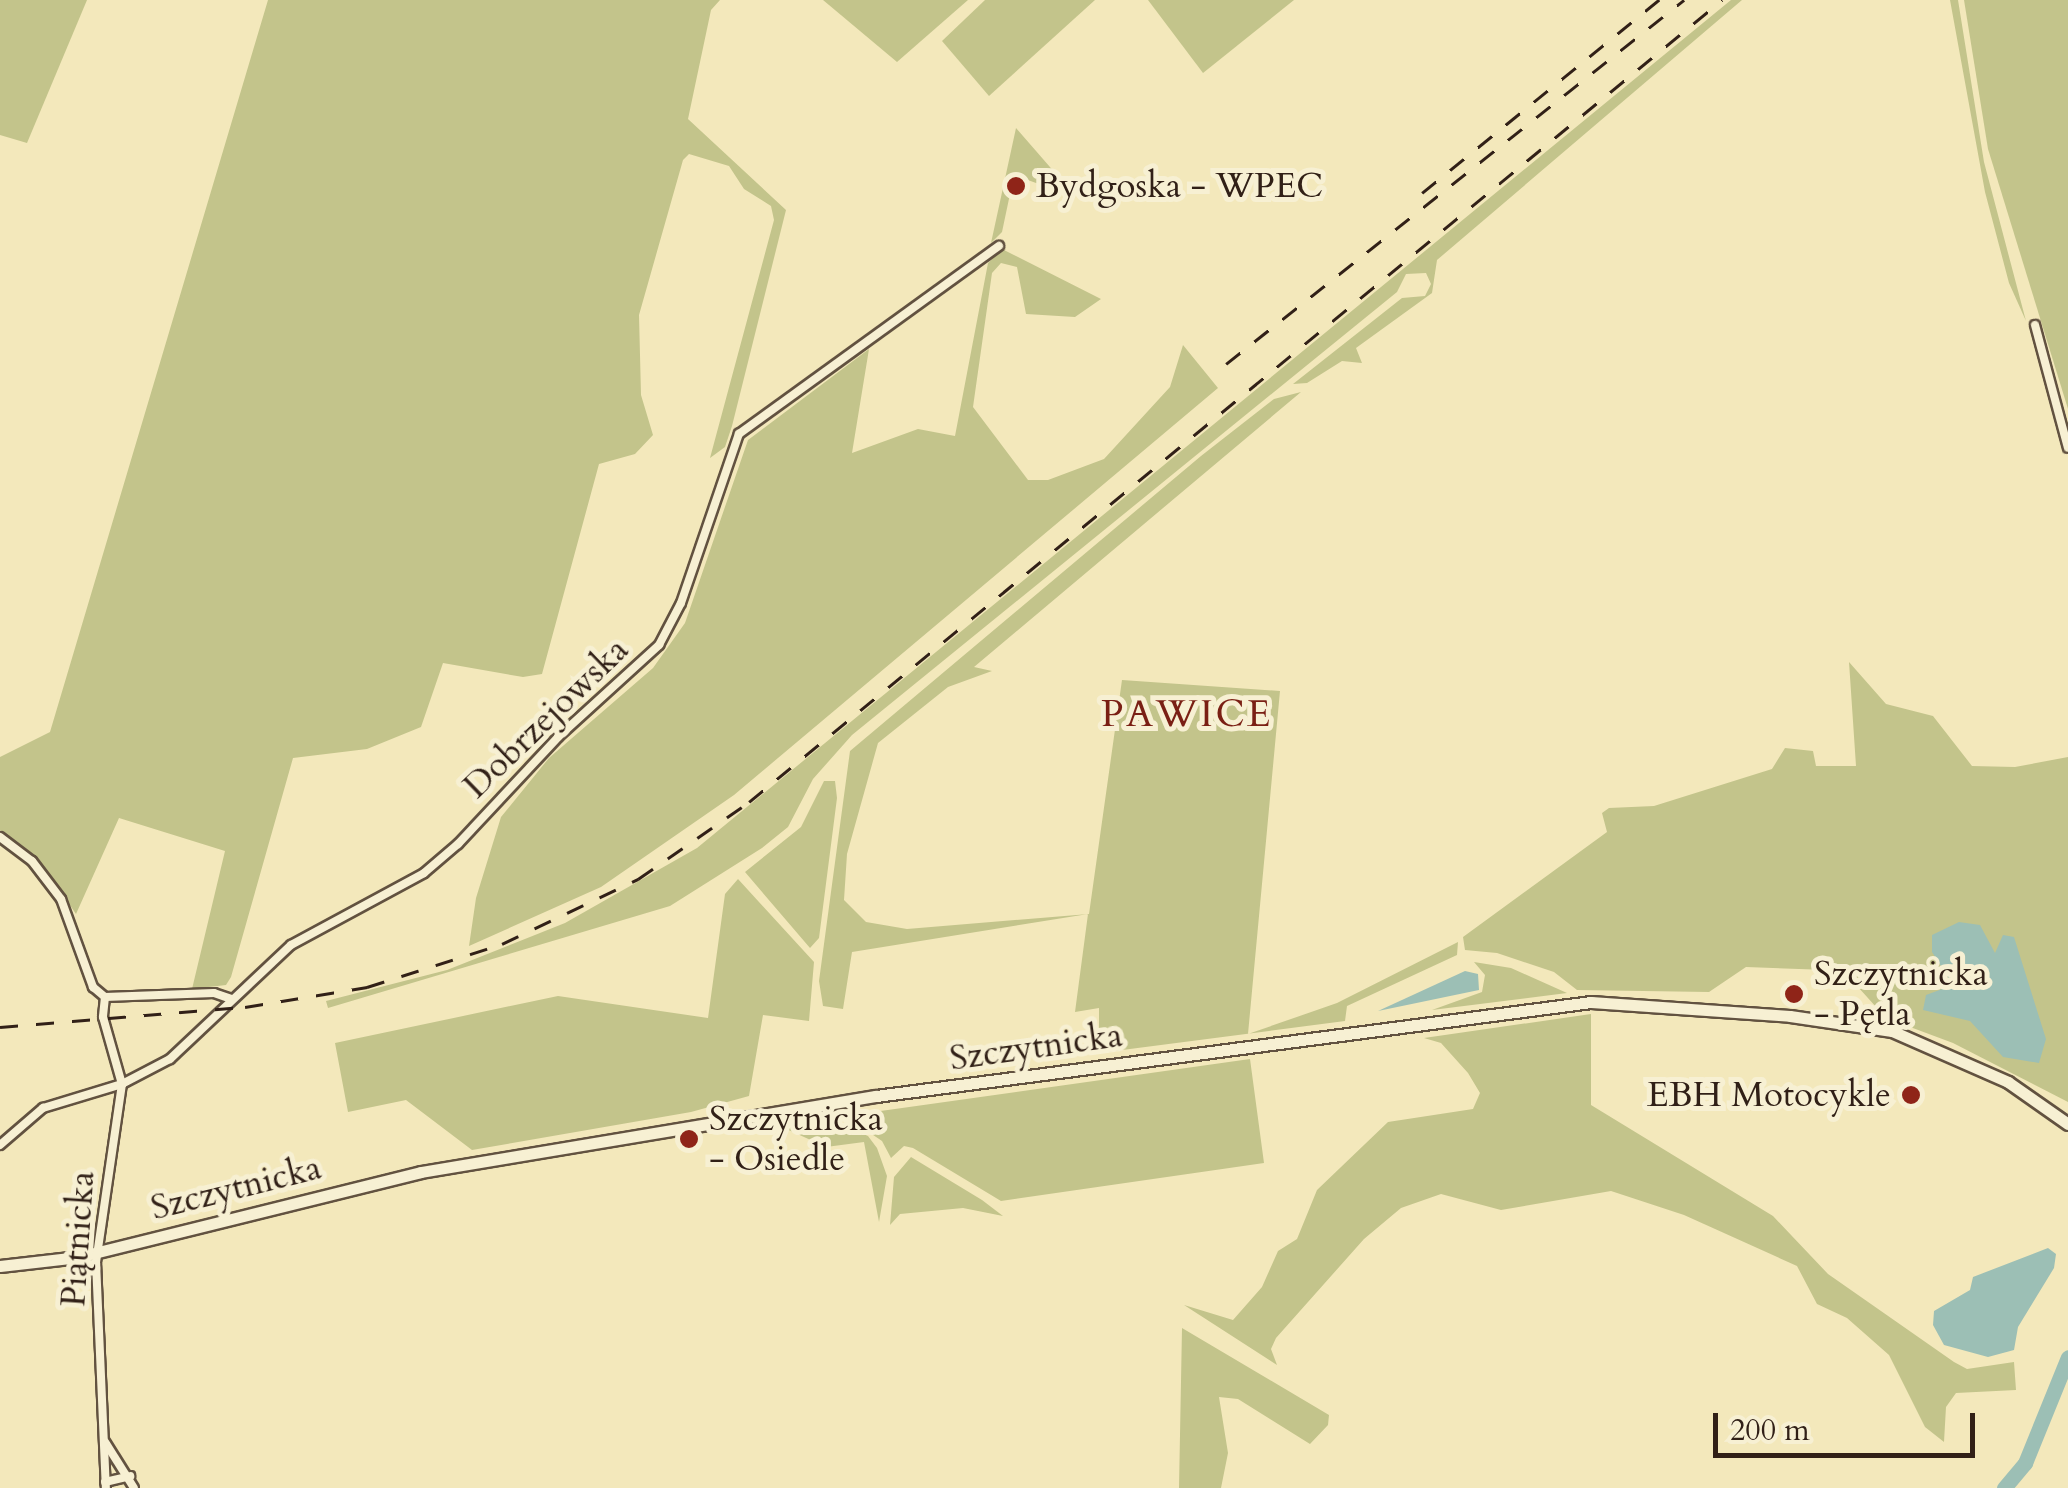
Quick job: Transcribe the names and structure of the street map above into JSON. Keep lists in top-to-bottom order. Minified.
{"streets":{"street":["Dobrzejowska","Szczytnicka","Piątnicka"]},"crossings":[["Dobrzejowska","Piątnicka"],["Szczytnicka","Piątnicka"]],"districts":["PAWICE"],"places":["Bydgoska - WPEC","Szczytnicka - Pętla","EBH Motocykle","Szczytnicka - Osiedle"],"scale_bar":"200 m"}
